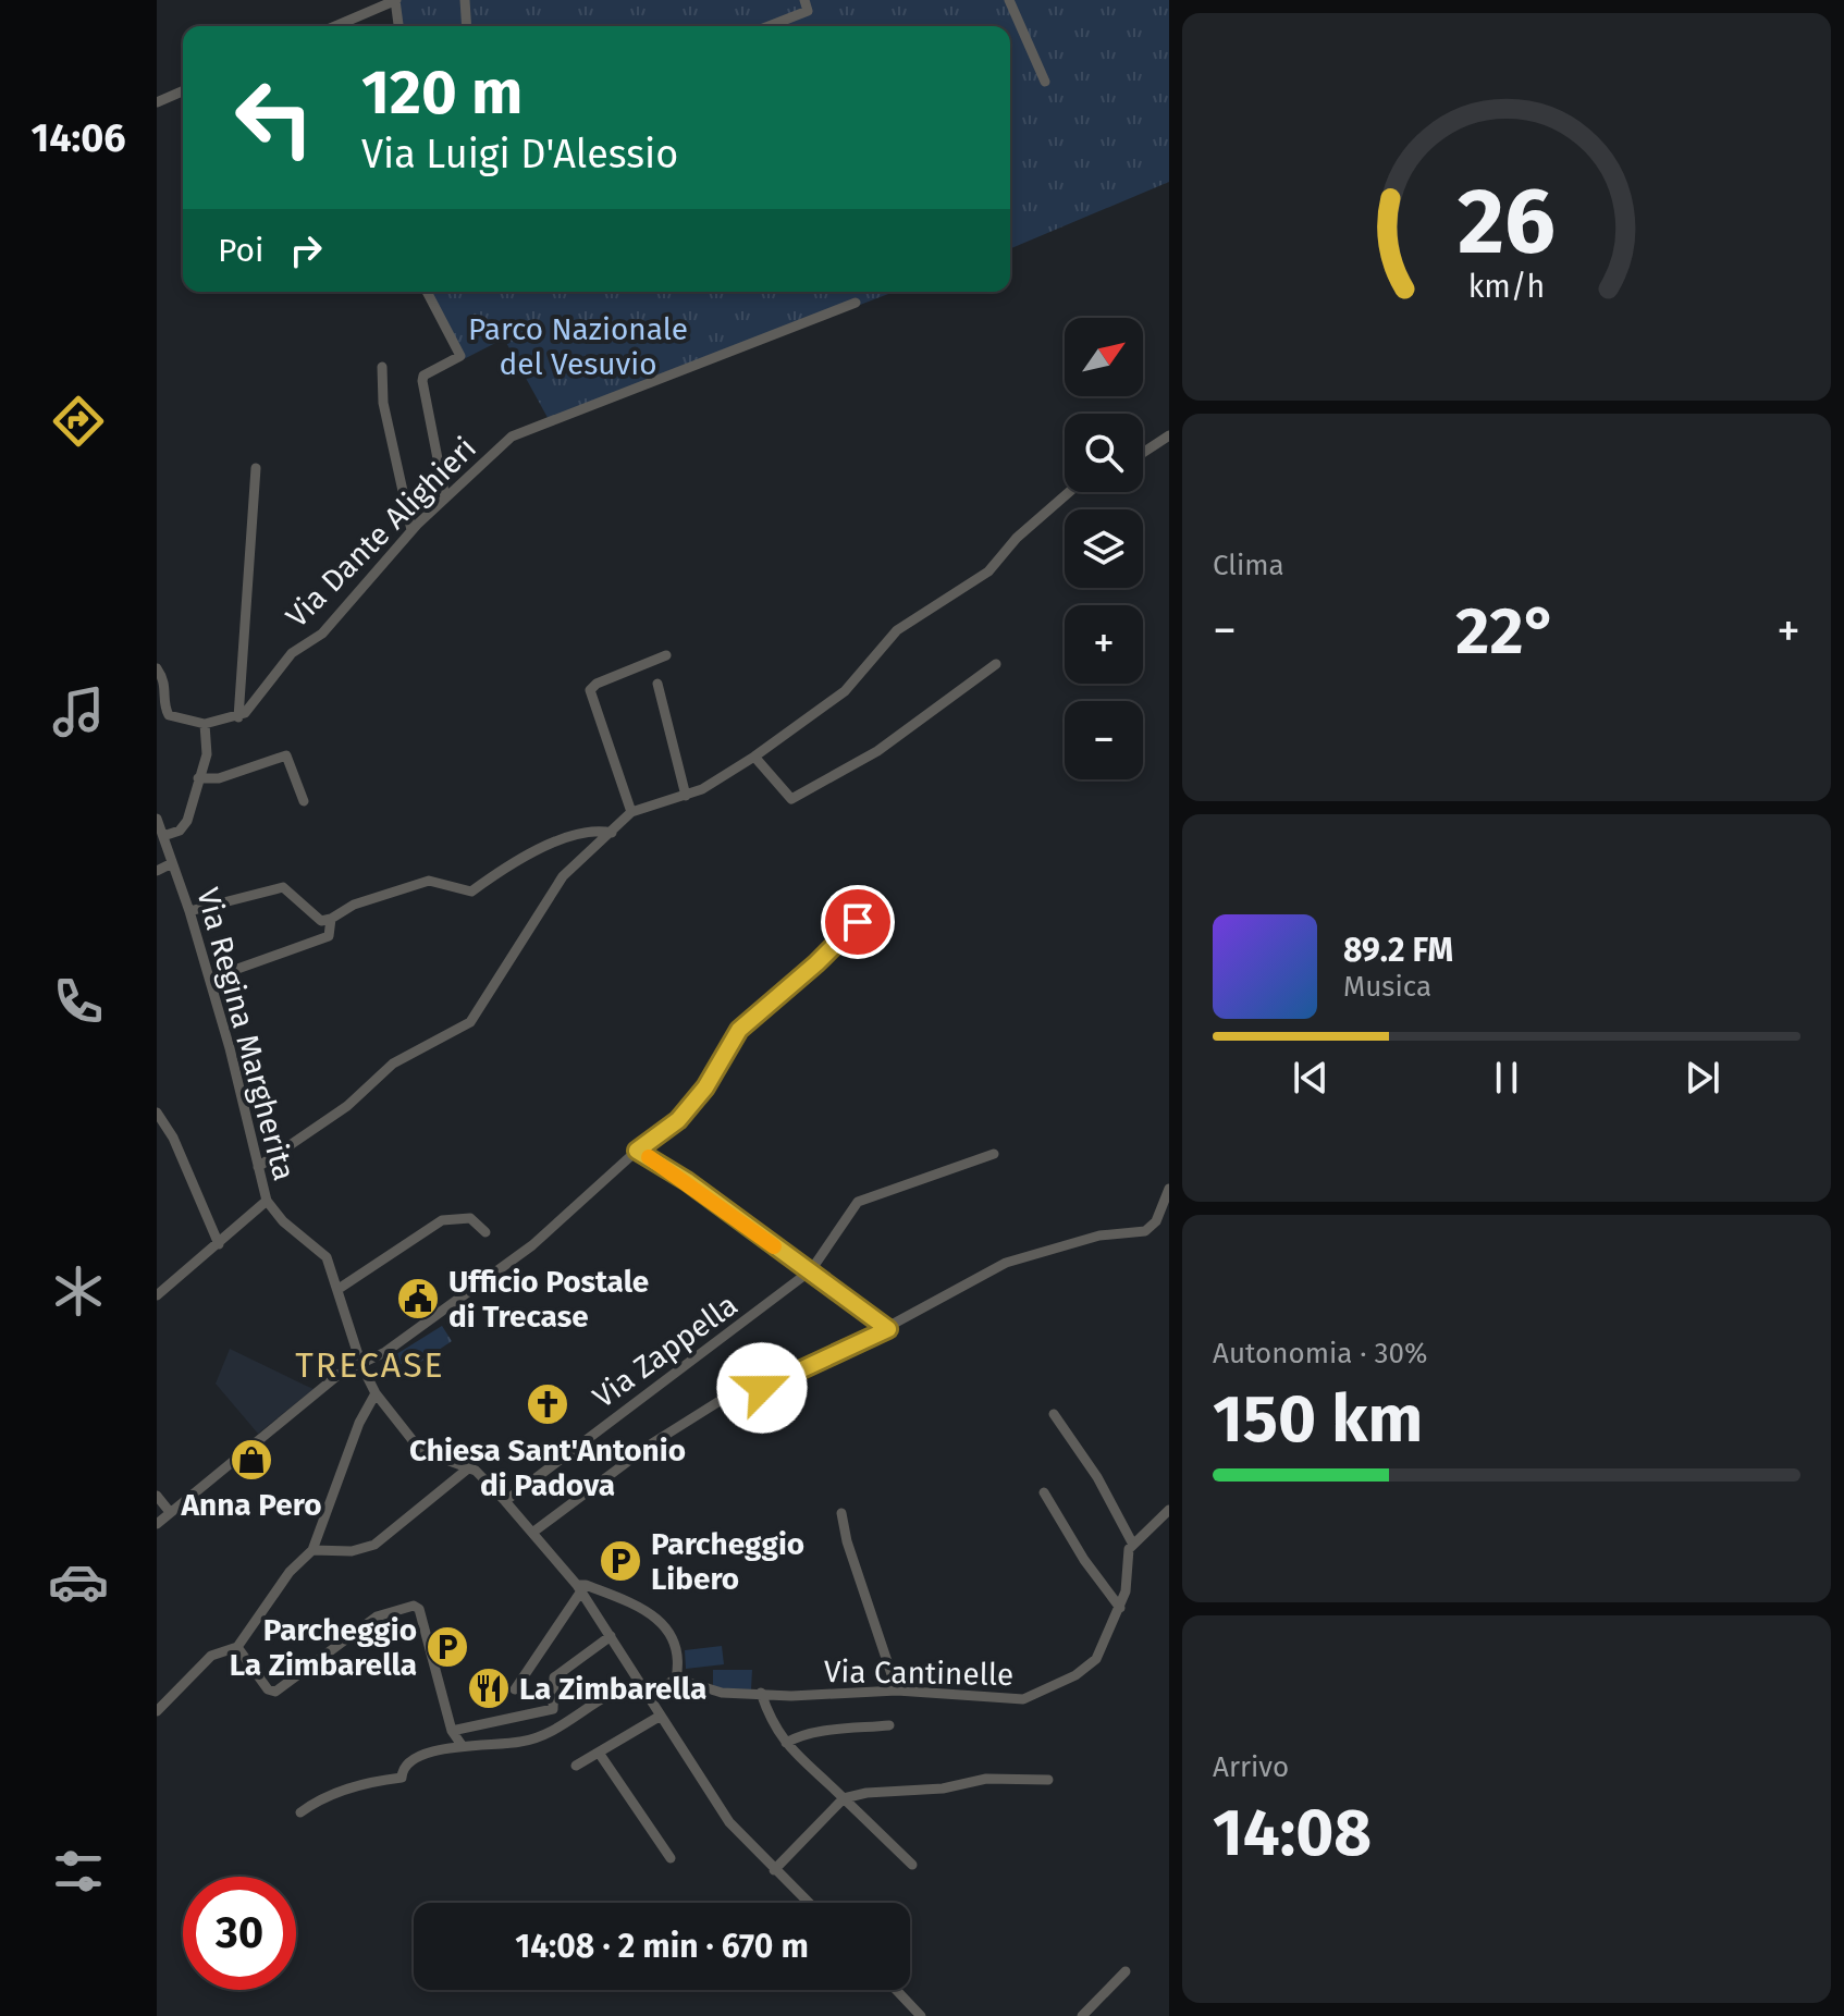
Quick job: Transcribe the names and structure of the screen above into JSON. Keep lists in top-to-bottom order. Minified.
{"streets":{"street":["Via Dante Alighieri","Via Regina Margherita","Via Zappella","Via Cantinelle"]},"crossings":[["Via Regina Margherita","Via Zappella"]],"districts":["TRECASE"],"parks":["Parco Nazionale del Vesuvio"],"places":{"public building":["Ufficio Postale di Trecase"],"church":["Chiesa Sant'Antonio di Padova"],"shop":["Anna Pero"],"parking":["Parcheggio Libero","Parcheggio La Zimbarella"],"restaurant":["La Zimbarella"]},"north":"top right","page":{"tabs":"14:06","turn":["120 m","Via Luigi D'Alessio"],"then":"Poi","map_buttons":["+","−"],"tile":["Clima",["Autonomia · 30%","150 km"],["Arrivo","14:08"]],"heat":["−","22°","+"],"song":["89.2 FM","Musica"],"limit":"30","trip":"14:08 · 2 min · 670 m","gauge":["26","km/h"]}}
